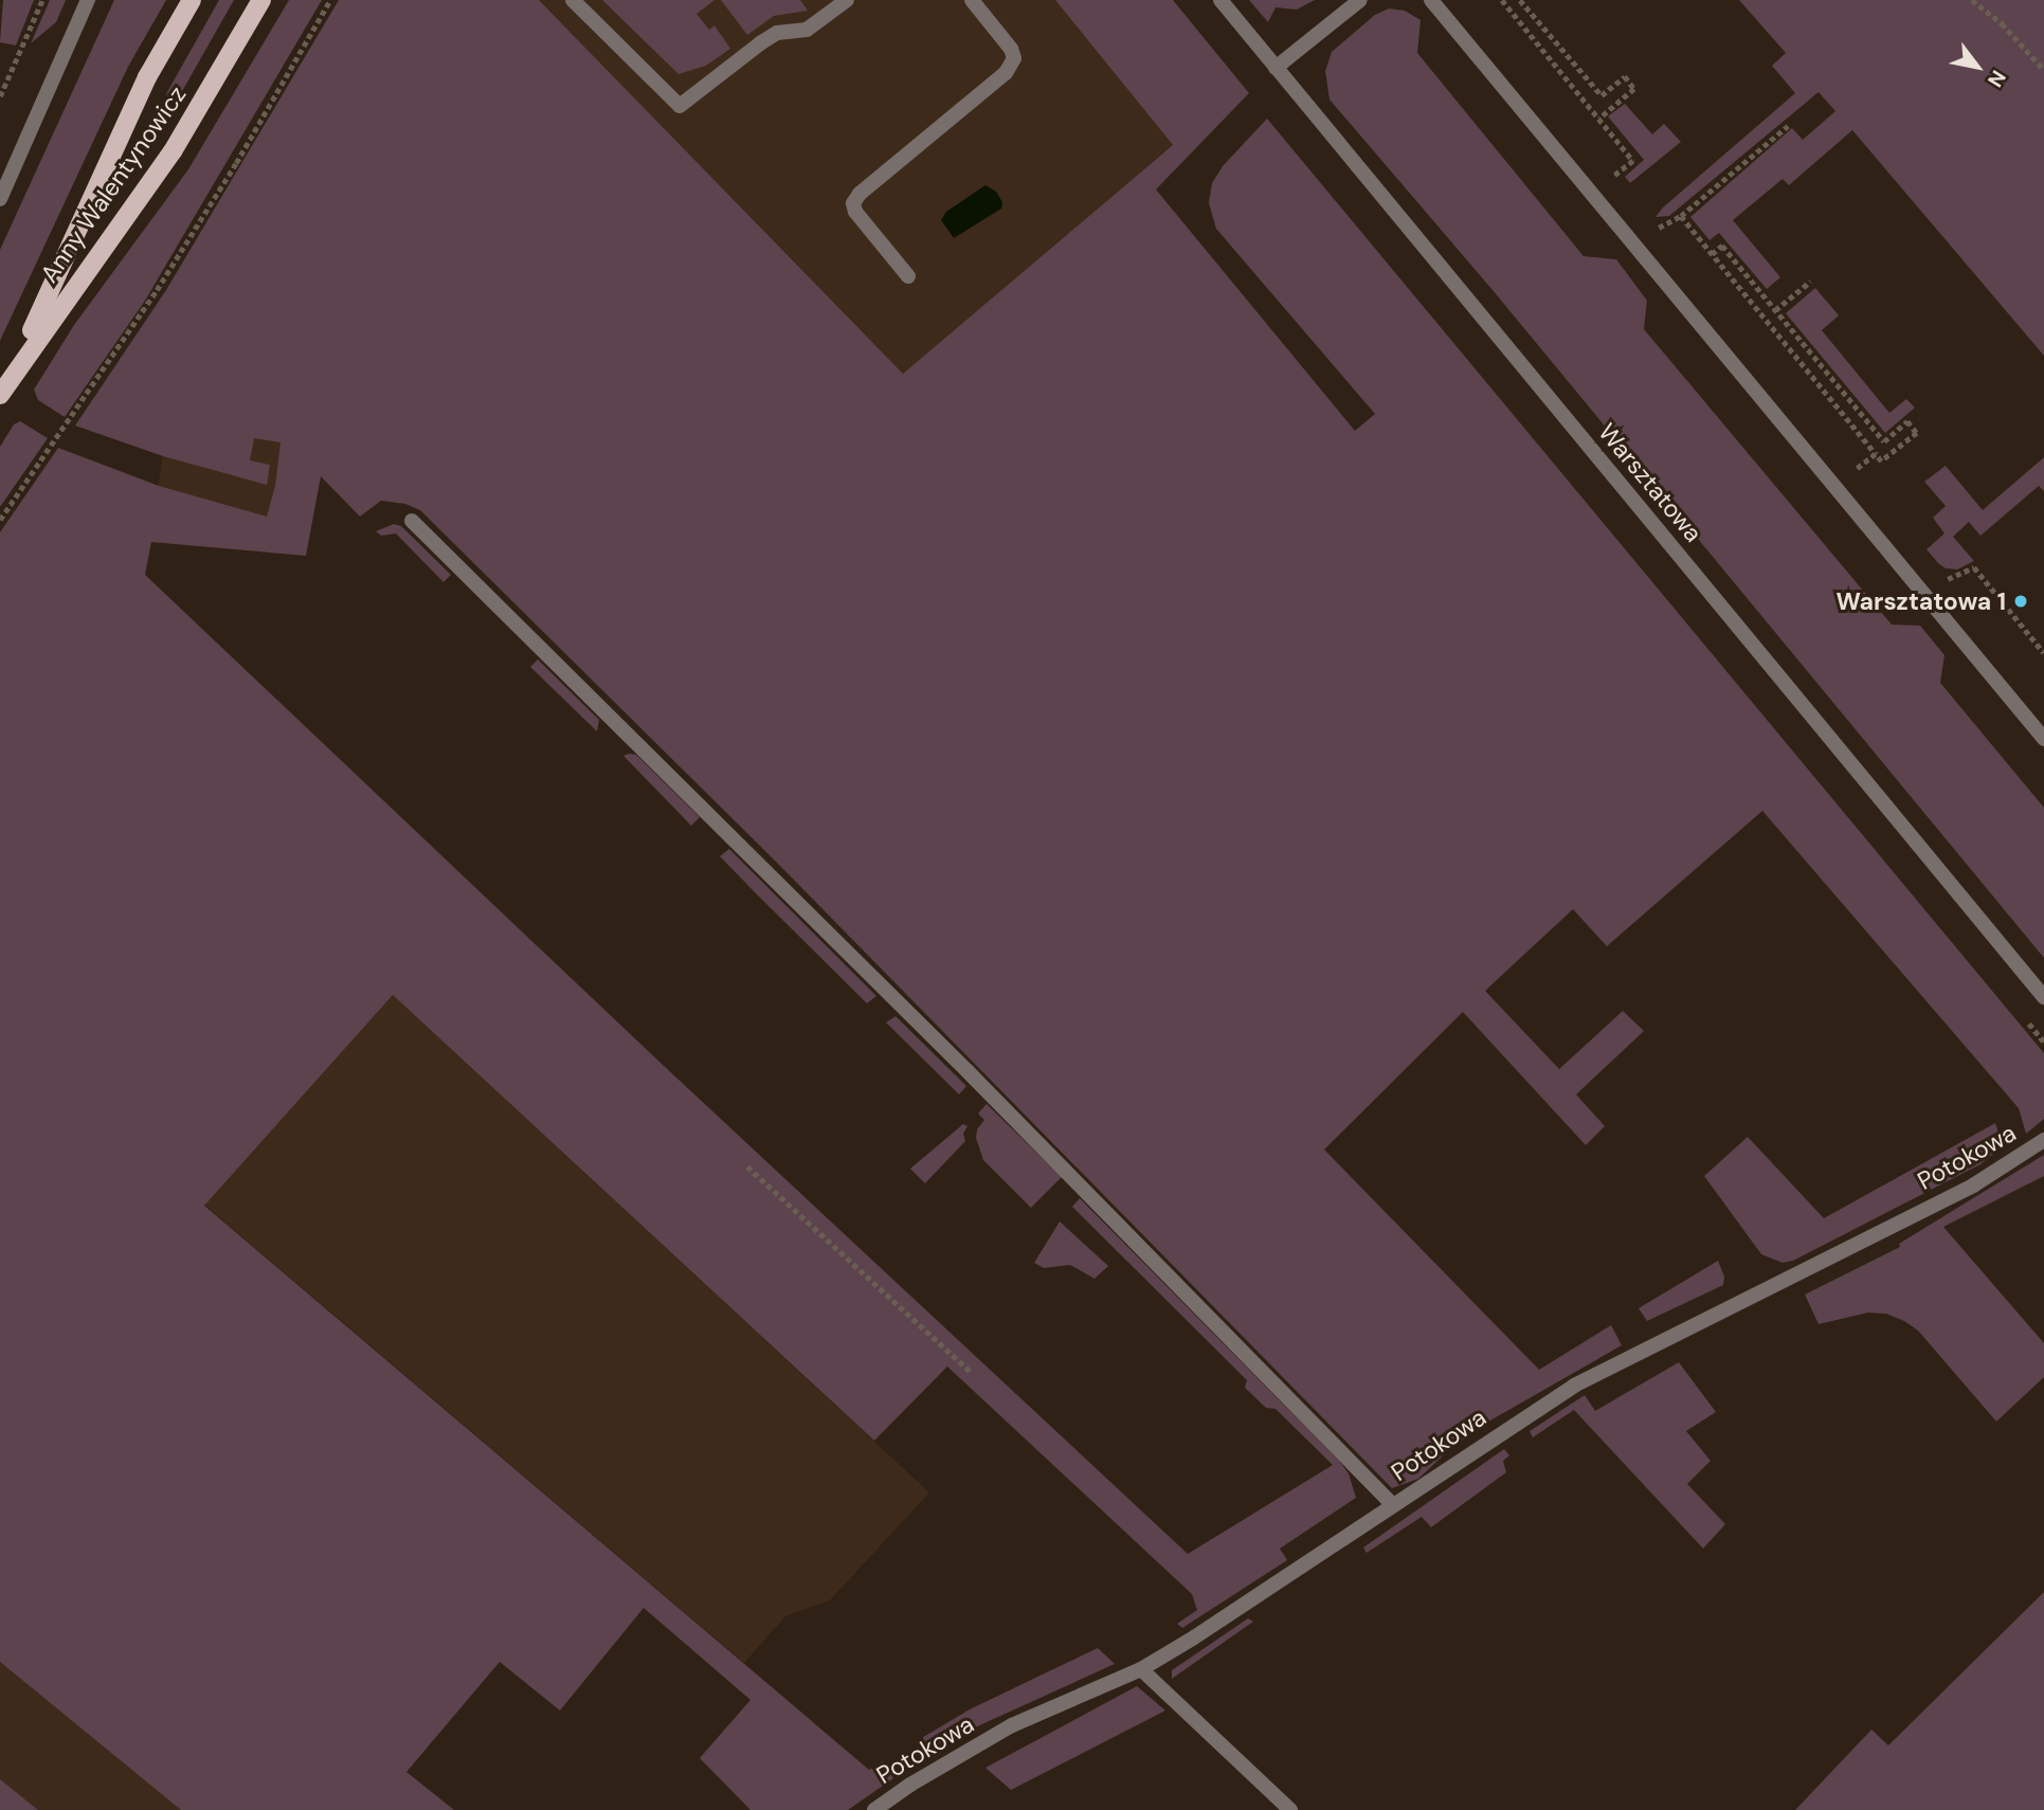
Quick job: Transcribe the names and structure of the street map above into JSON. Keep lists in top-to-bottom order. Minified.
{"streets":{"main road":["Anny Walentynowicz"],"street":["Warsztatowa","Potokowa"]},"places":["Warsztatowa 1"],"north":"bottom right"}
